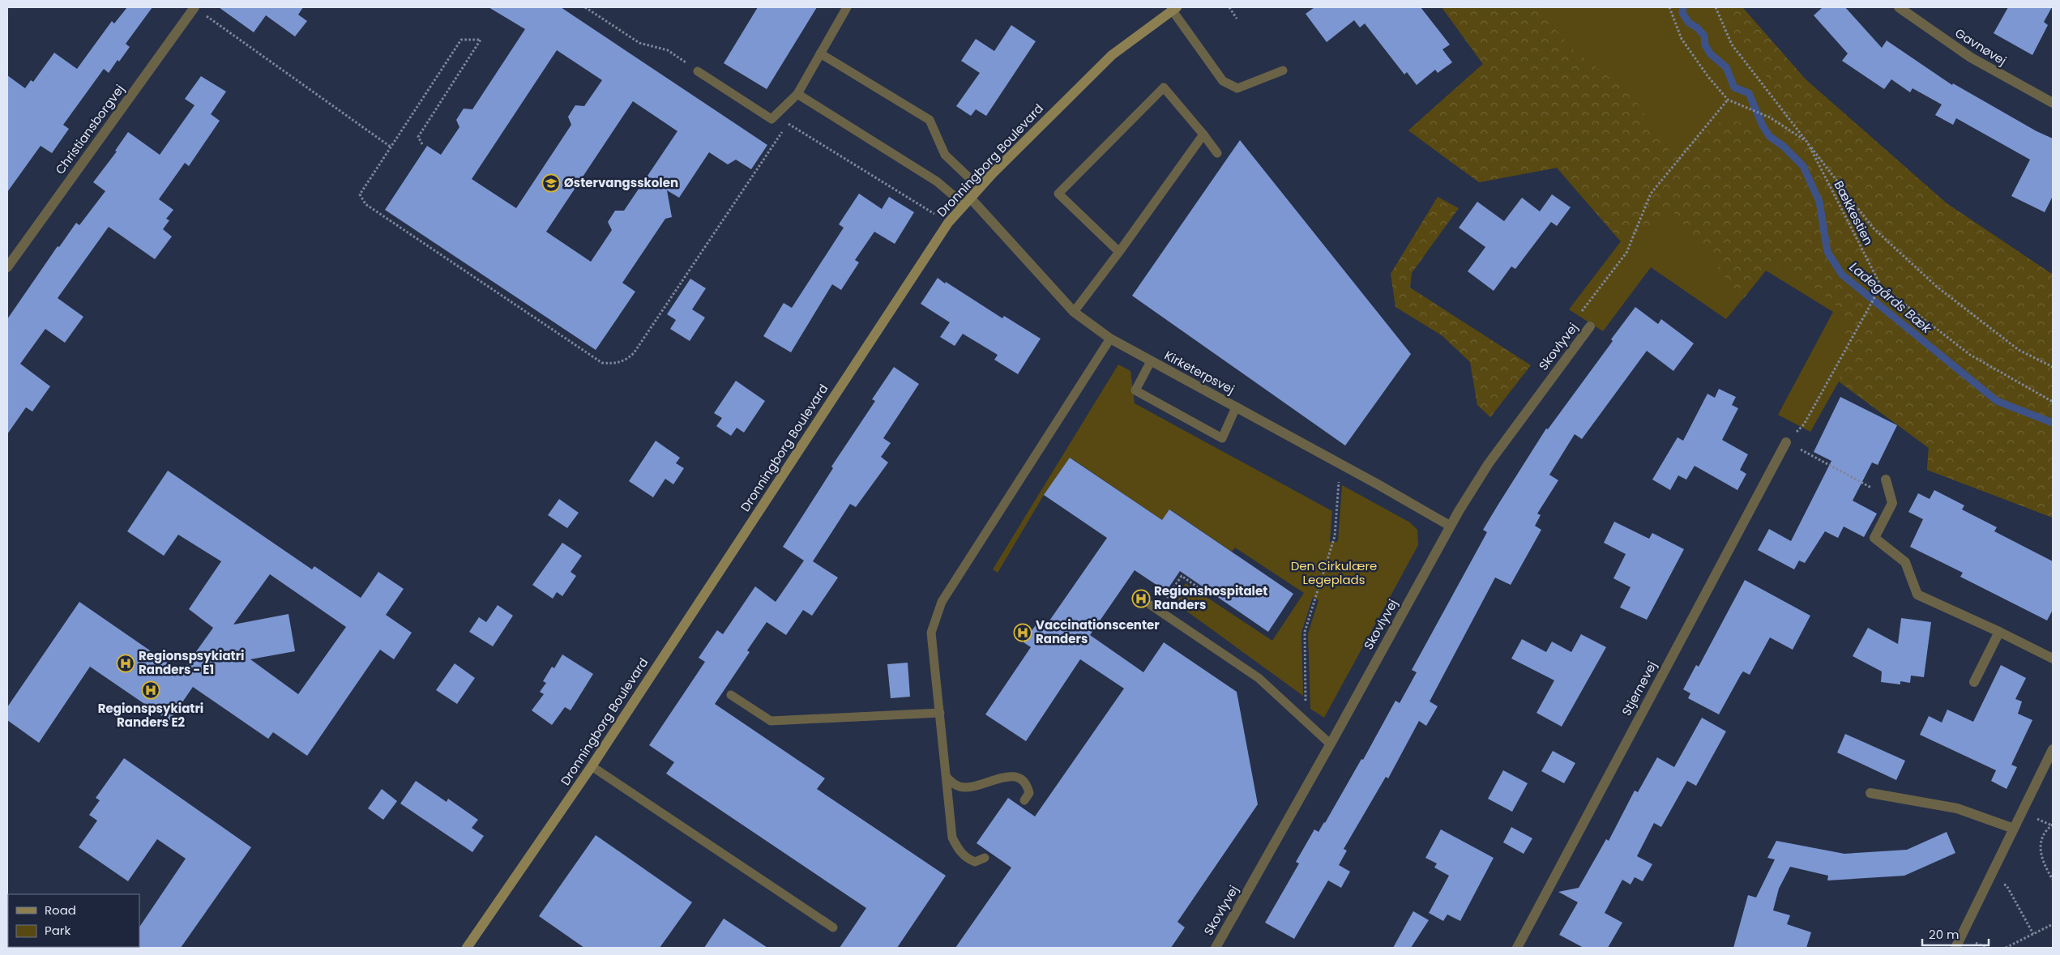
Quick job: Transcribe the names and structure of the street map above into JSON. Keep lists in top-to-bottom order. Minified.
{"streets":{"street":["Gavnøvej","Christiansborgvej","Dronningborg Boulevard","Skovlyvej","Kirketerpsvej","Stjernevej"],"path":["Bækkestien"]},"crossings":[["Dronningborg Boulevard","Kirketerpsvej"],["Skovlyvej","Kirketerpsvej"]],"water":["Ladegårds Bæk"],"parks":["Den Cirkulære Legeplads"],"places":{"school or university":["Østervangsskolen"],"hospital":["Regionshospitalet Randers","Vaccinationscenter Randers","Regionspsykiatri Randers - E1","Regionspsykiatri Randers E2"]},"legend":["Road","Park"],"scale_bar":"20 m"}
